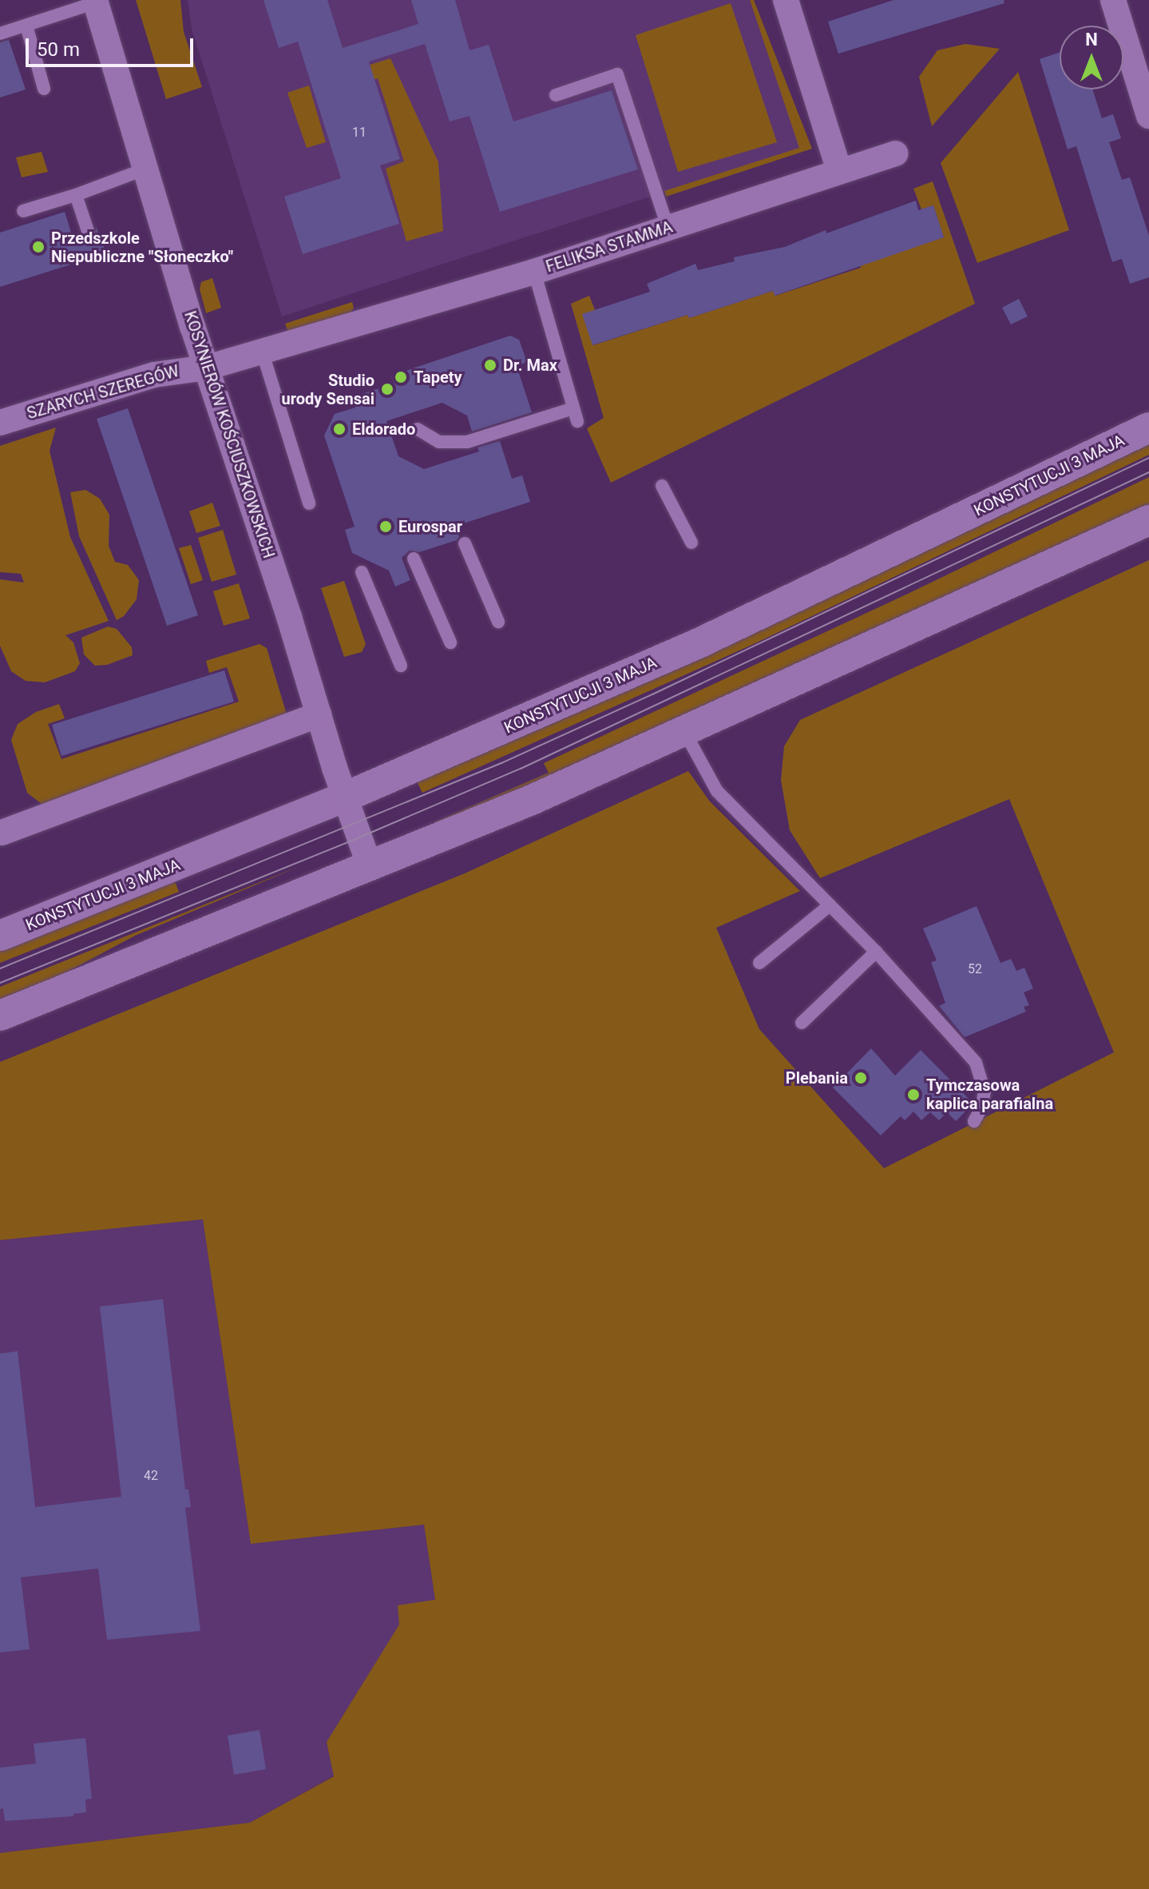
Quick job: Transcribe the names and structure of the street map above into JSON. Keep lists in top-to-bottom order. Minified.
{"streets":{"street":["FELIKSA STAMMA","SZARYCH SZEREGÓW","KOSYNIERÓW KOŚCIUSZKOWSKICH","KONSTYTUCJI 3 MAJA"]},"crossings":[["FELIKSA STAMMA","SZARYCH SZEREGÓW"],["FELIKSA STAMMA","KOSYNIERÓW KOŚCIUSZKOWSKICH"],["SZARYCH SZEREGÓW","KOSYNIERÓW KOŚCIUSZKOWSKICH"],["KOSYNIERÓW KOŚCIUSZKOWSKICH","KONSTYTUCJI 3 MAJA"]],"places":["Przedszkole Niepubliczne \"Słoneczko\"","Dr. Max","Tapety","Studio urody Sensai","Eldorado","Eurospar","Plebania","Tymczasowa kaplica parafialna"],"house_numbers":["11","52","42"],"scale_bar":"50 m","north":"top"}
